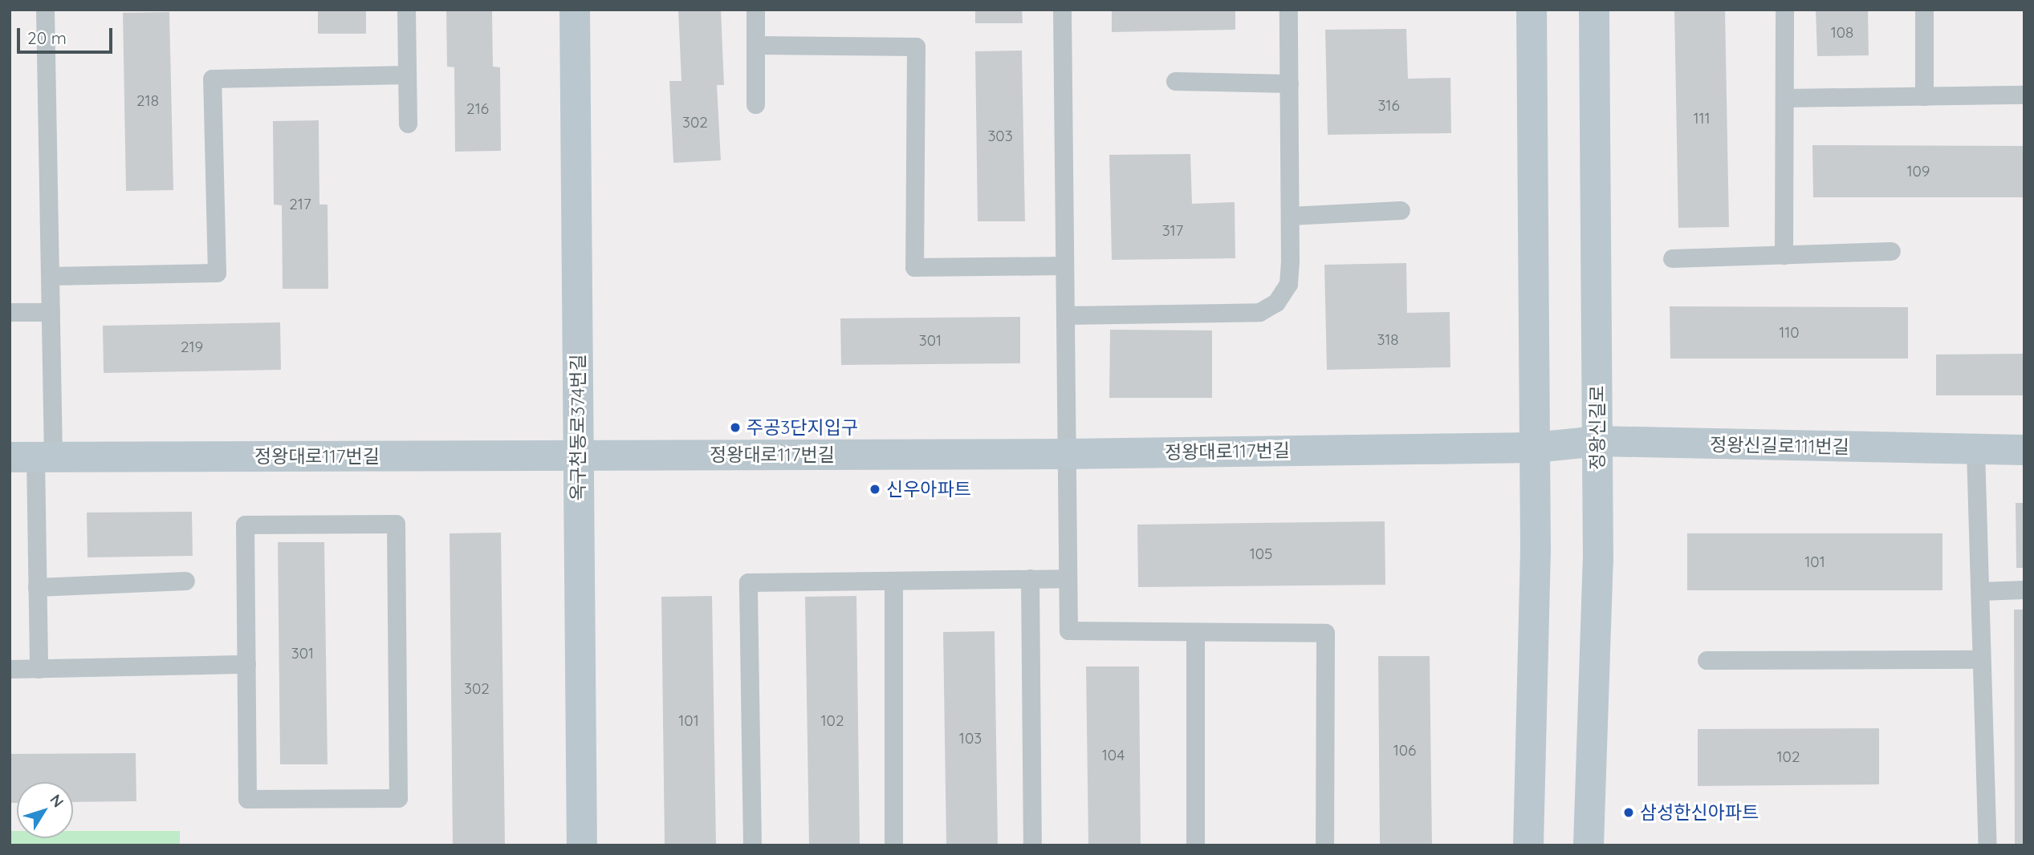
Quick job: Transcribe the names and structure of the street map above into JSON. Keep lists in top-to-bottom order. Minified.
{"streets":{"street":["옥구천동로374번길","정왕신길로","정왕신길로111번길","정왕대로117번길"]},"crossings":[["옥구천동로374번길","정왕대로117번길"],["정왕신길로","정왕신길로111번길"],["정왕신길로111번길","정왕대로117번길"]],"places":["주공3단지입구","신우아파트","삼성한신아파트"],"house_numbers":["108","218","316","216","111","302","303","109","217","317","110","318","301","219","105","101","301","302","101","102","103","106","104","102"],"scale_bar":"20 m","north":"top right"}
